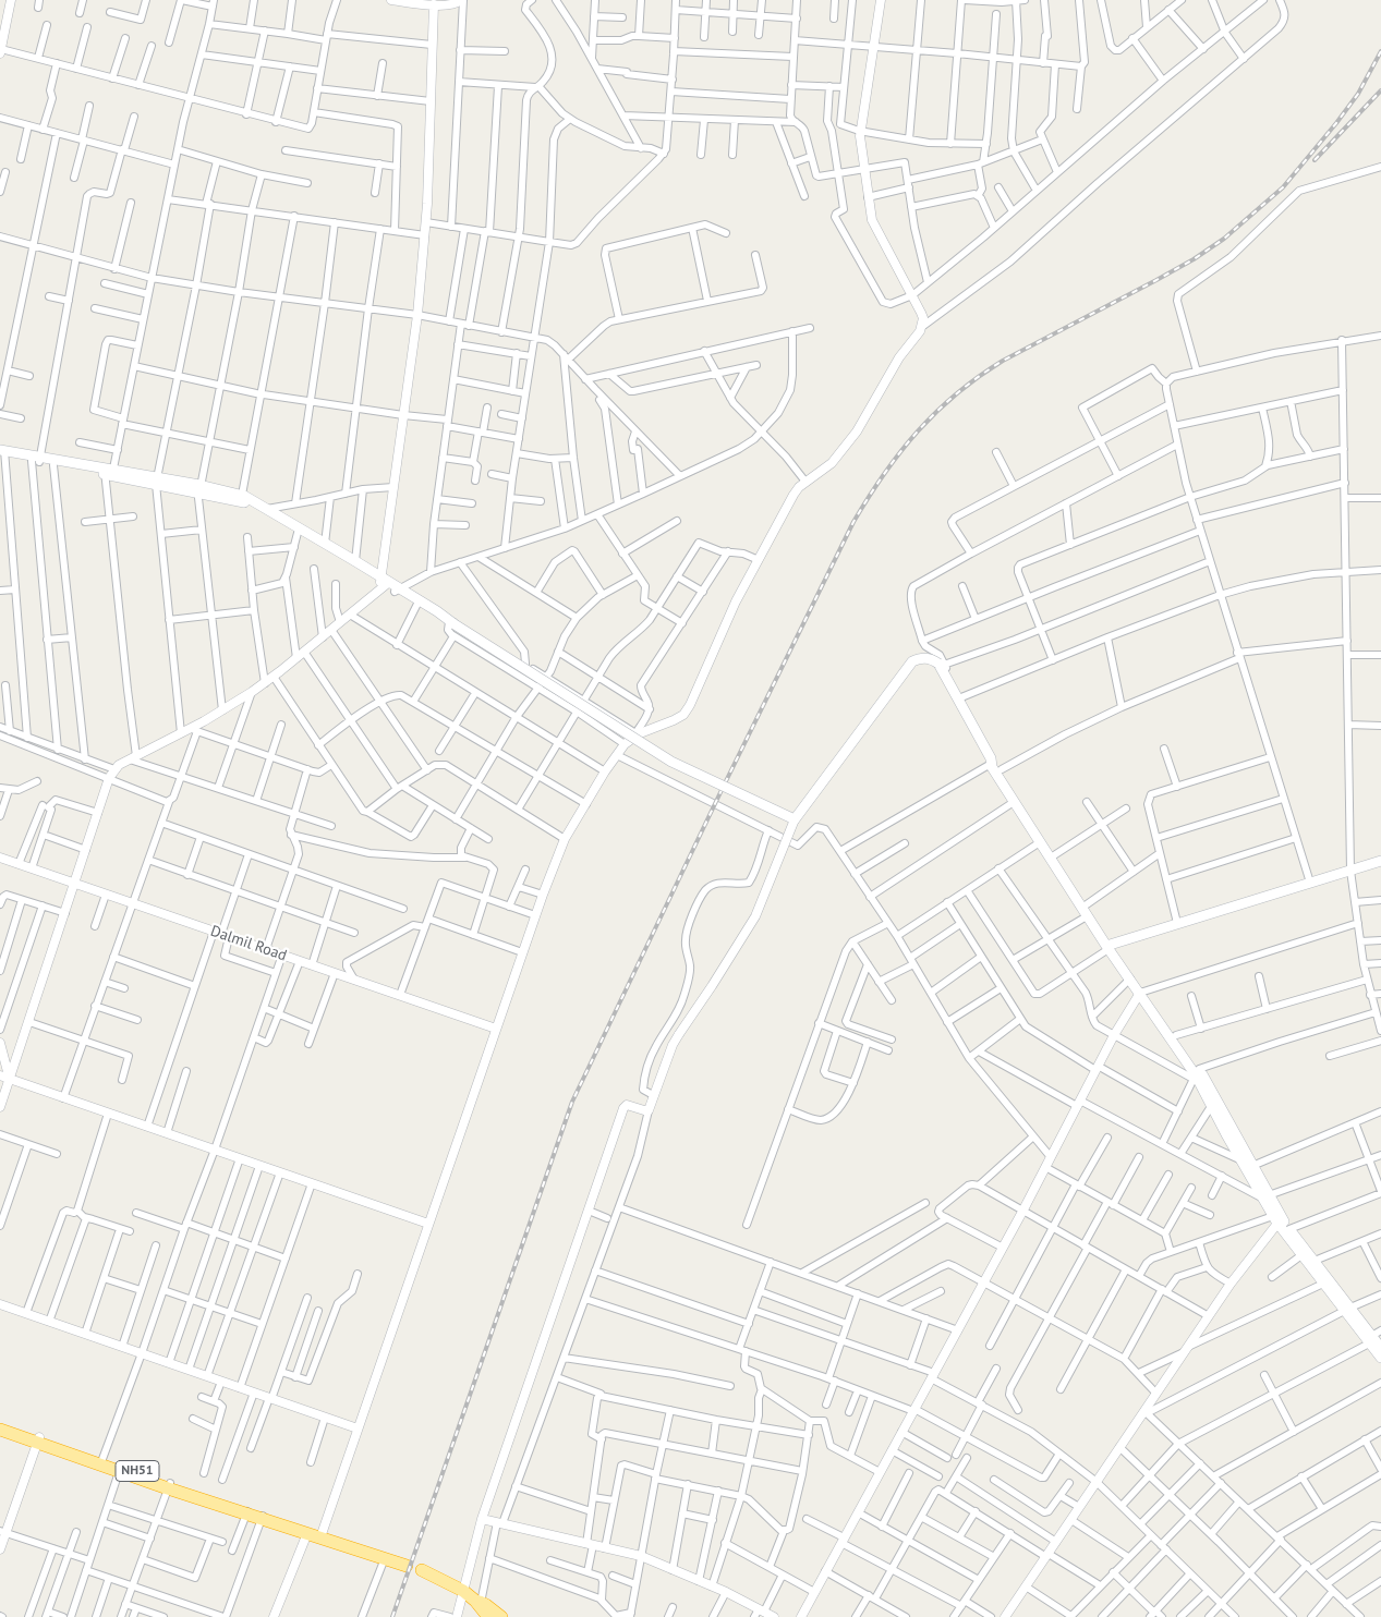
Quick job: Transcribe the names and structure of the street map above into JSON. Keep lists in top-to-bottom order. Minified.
{"streets":{"highway":["NH51"],"street":["Dalmil Road"]}}
